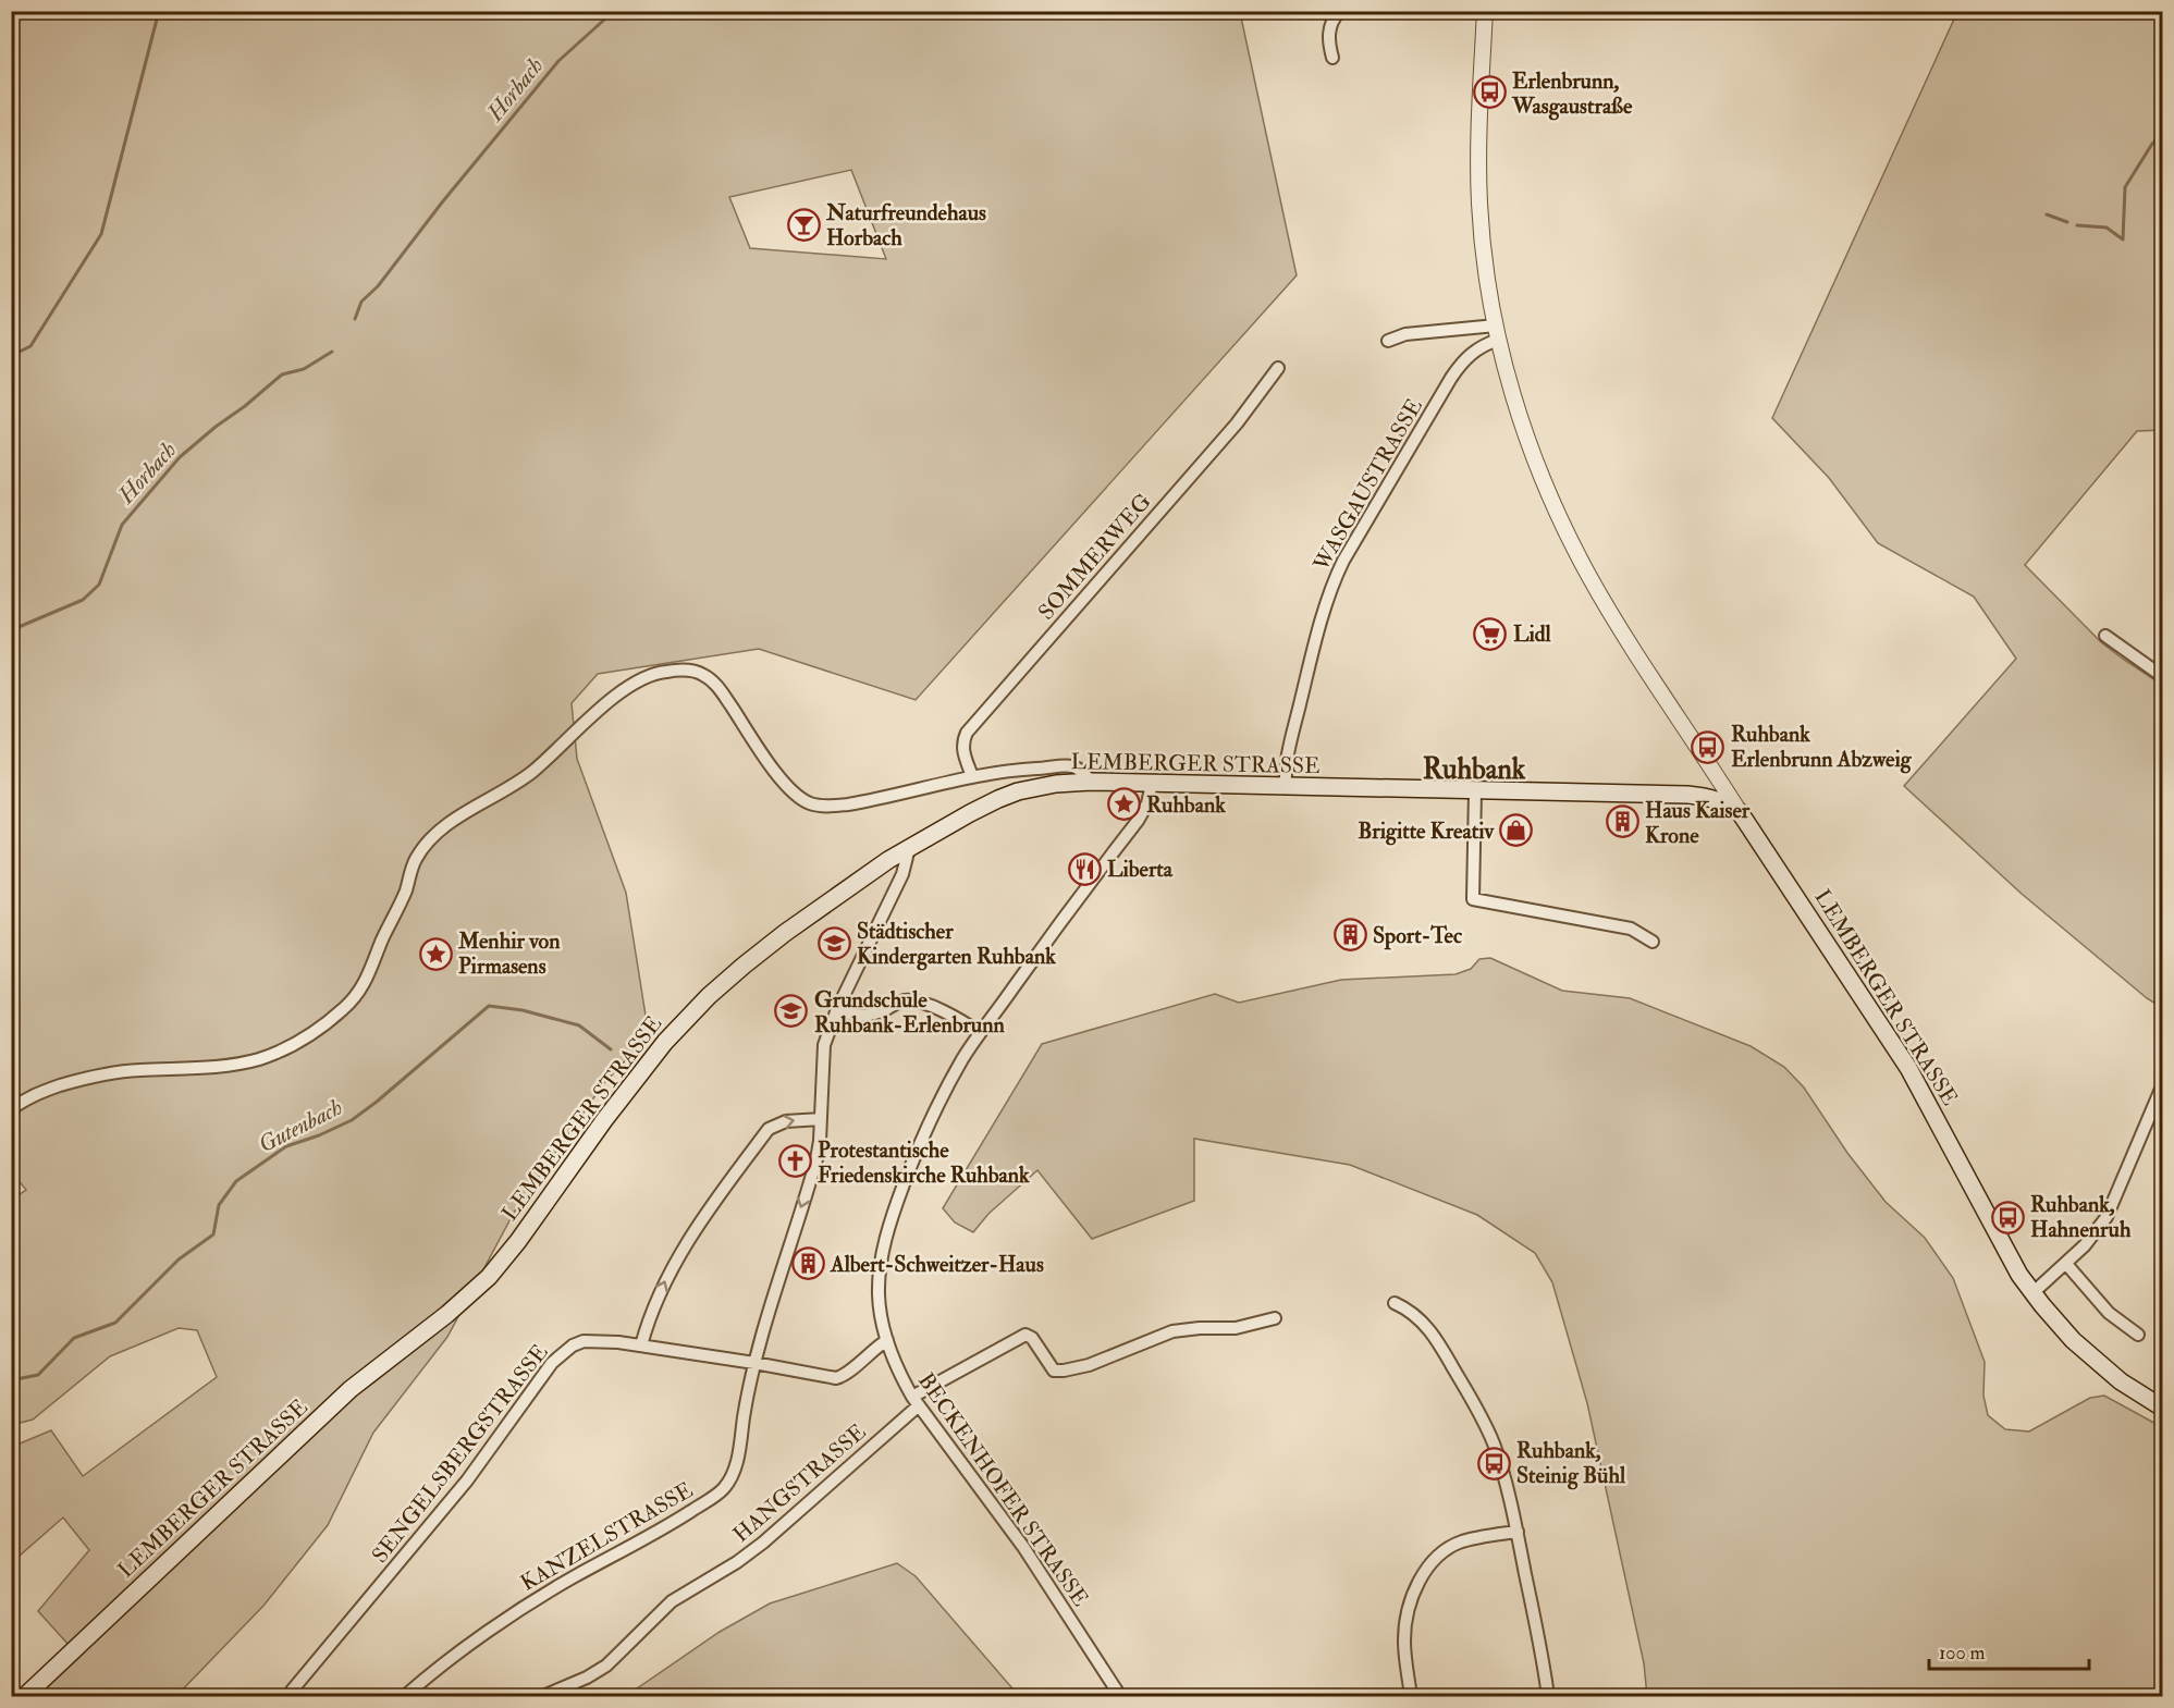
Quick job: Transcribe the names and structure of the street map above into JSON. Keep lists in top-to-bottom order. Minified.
{"streets":{"main road":["LEMBERGER STRASSE"],"street":["WASGAUSTRASSE","SOMMERWEG","SENGELSBERGSTRASSE","HANGSTRASSE","BECKENHOFER STRASSE","KANZELSTRASSE"]},"crossings":[["WASGAUSTRASSE","LEMBERGER STRASSE"],["LEMBERGER STRASSE","BECKENHOFER STRASSE"],["LEMBERGER STRASSE","KANZELSTRASSE"],["SENGELSBERGSTRASSE","BECKENHOFER STRASSE"],["SENGELSBERGSTRASSE","KANZELSTRASSE"],["HANGSTRASSE","BECKENHOFER STRASSE"]],"districts":["Ruhbank"],"water":["Horbach","Gutenbach"],"places":{"bus stop":["Erlenbrunn, Wasgaustraße","Ruhbank Erlenbrunn Abzweig","Ruhbank, Hahnenruh","Ruhbank, Steinig Bühl"],"bar":["Naturfreundehaus Horbach"],"supermarket":["Lidl"],"place":["Ruhbank","Menhir von Pirmasens"],"building":["Haus Kaiser Krone","Sport-Tec","Albert-Schweitzer-Haus"],"shop":["Brigitte Kreativ"],"restaurant":["Liberta"],"school or university":["Städtischer Kindergarten Ruhbank","Grundschule Ruhbank-Erlenbrunn"],"church":["Protestantische Friedenskirche Ruhbank"]},"scale_bar":"100 m"}
